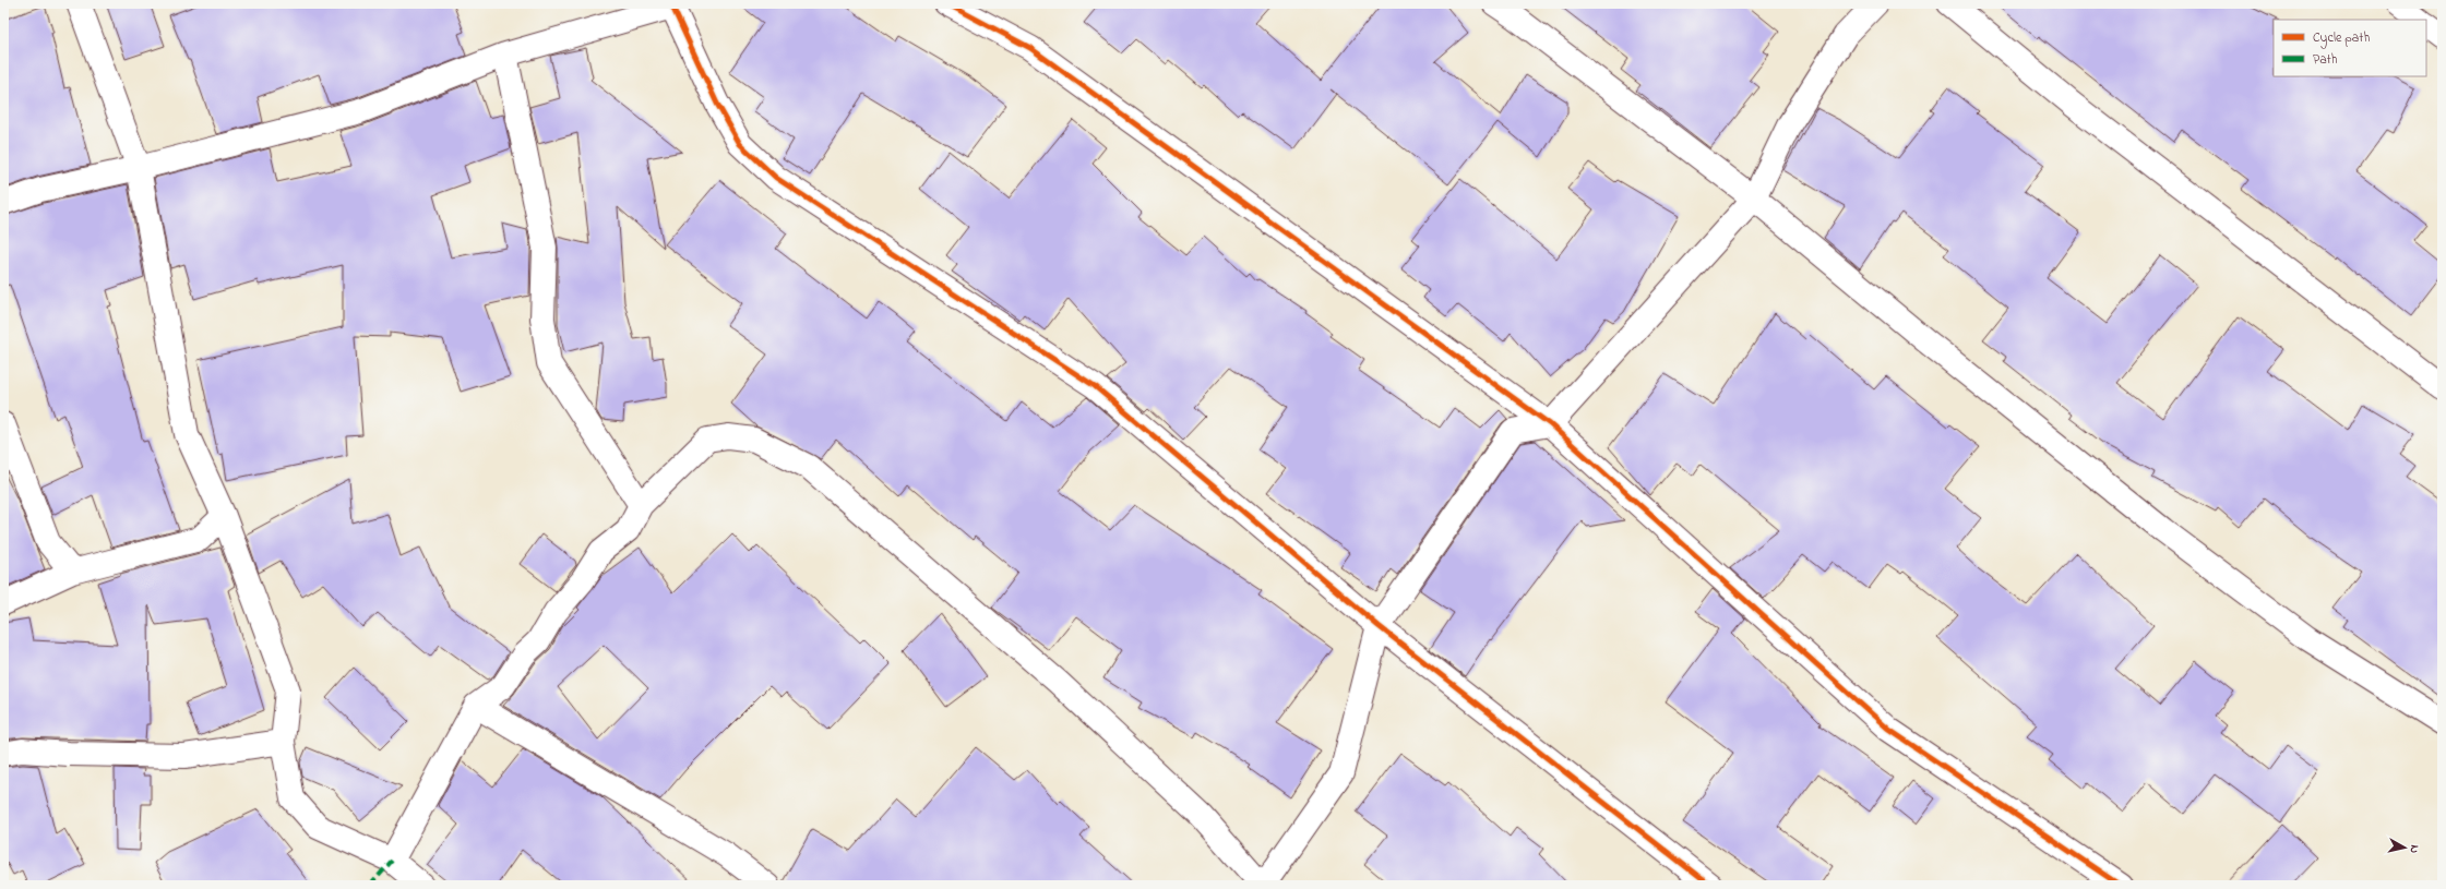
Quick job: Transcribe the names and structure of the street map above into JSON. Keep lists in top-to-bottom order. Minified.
{"legend":["Cycle path","Path"],"north":"right"}
